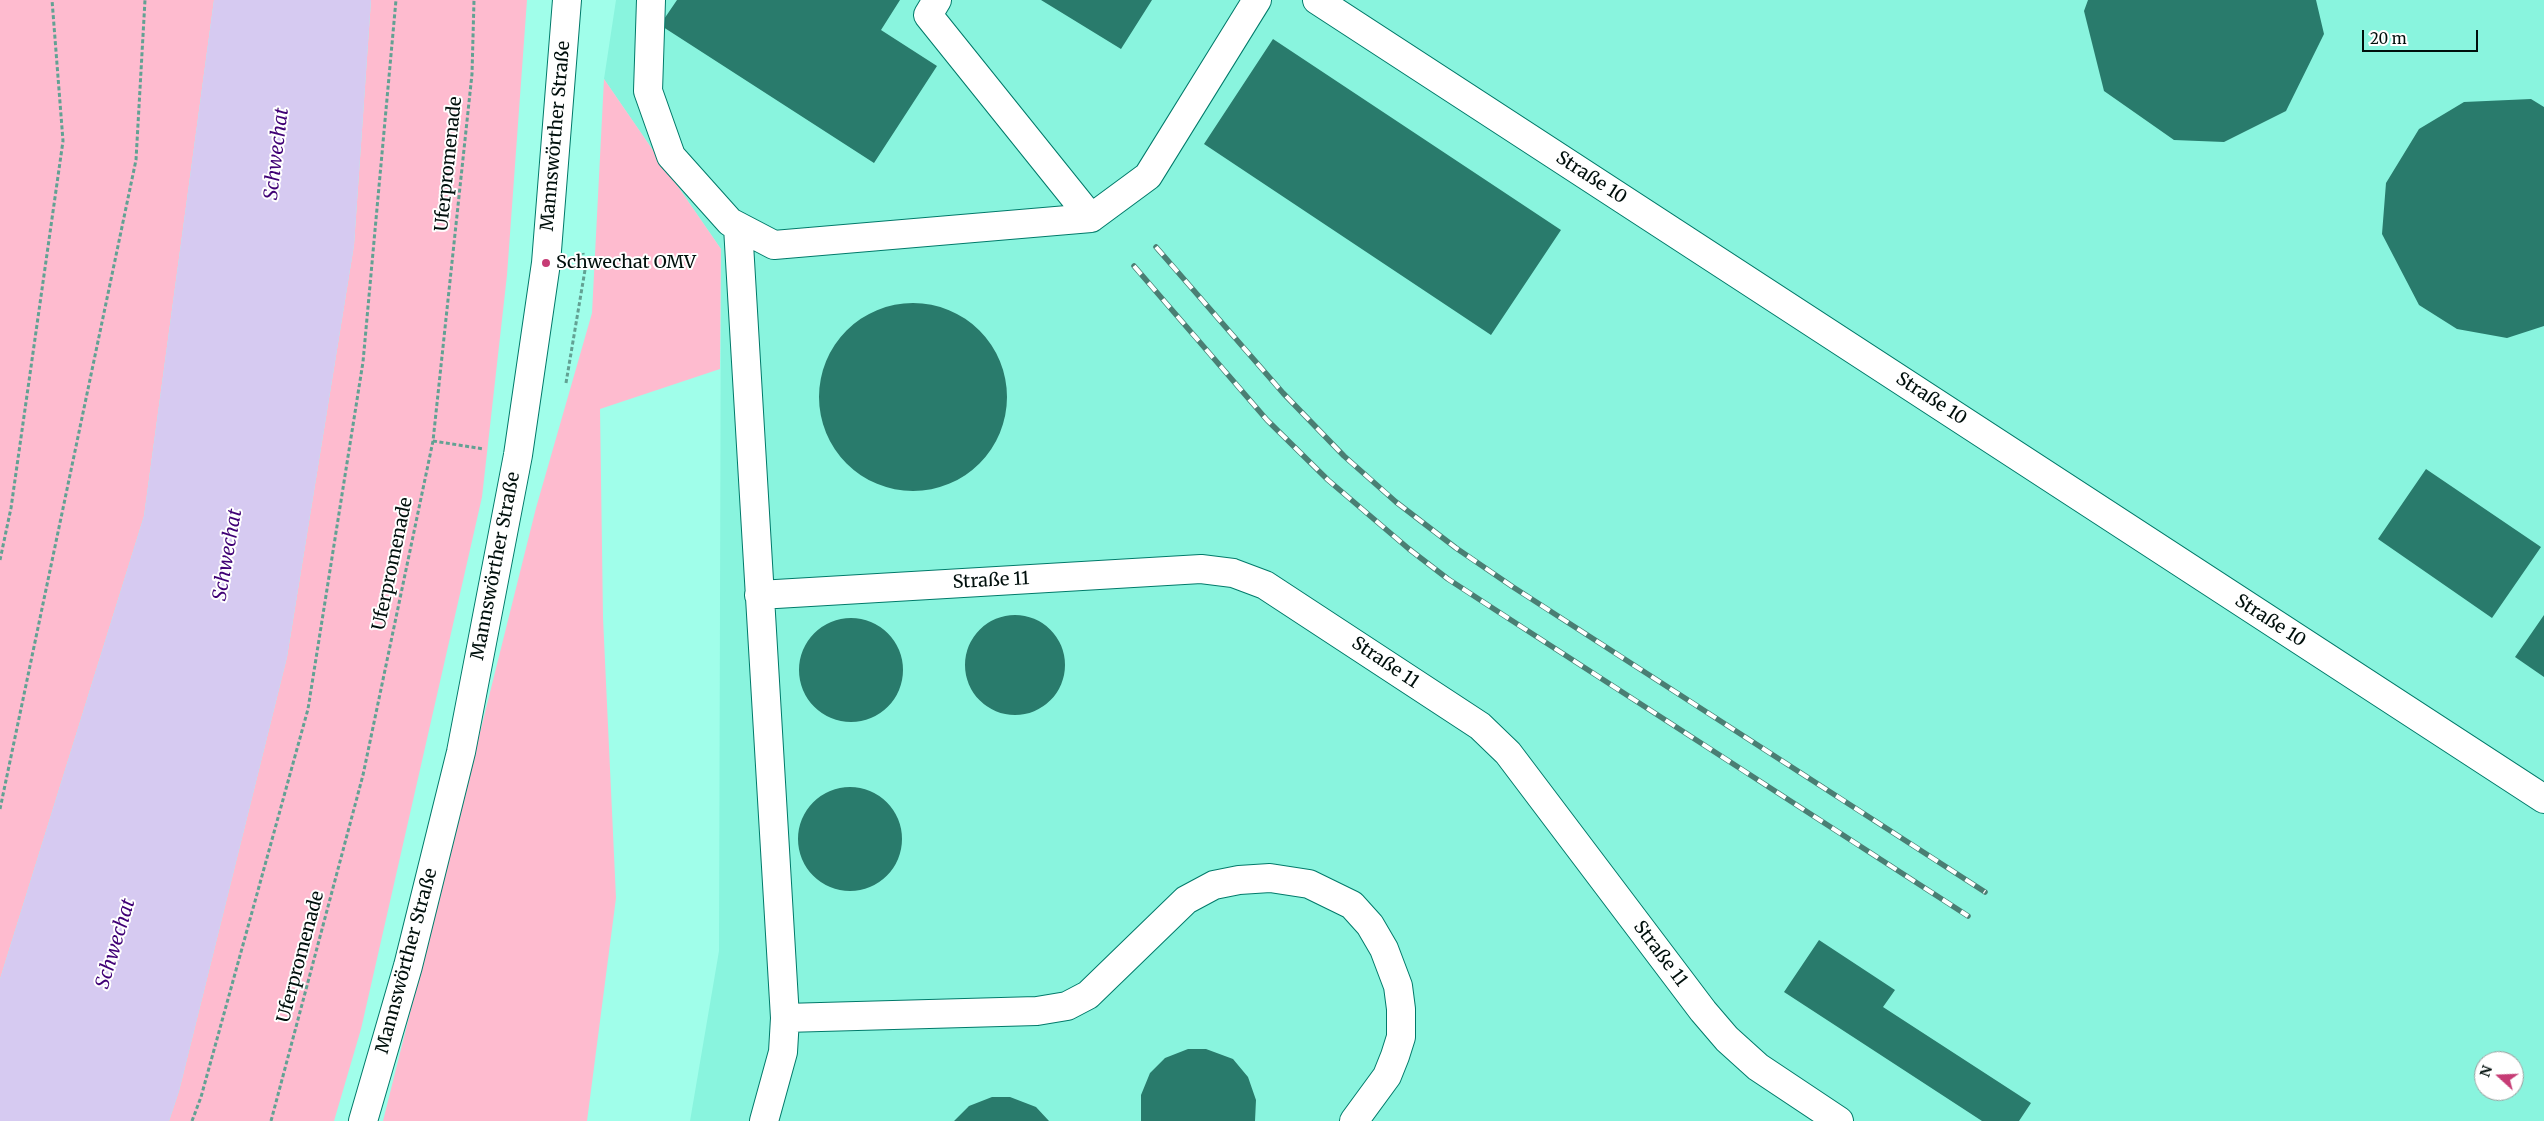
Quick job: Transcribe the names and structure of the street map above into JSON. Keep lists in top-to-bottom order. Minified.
{"streets":{"main road":["Mannswörther Straße","Straße 10","Straße 11"],"path":["Uferpromenade"]},"water":["Schwechat"],"places":["Schwechat OMV"],"scale_bar":"20 m","north":"left"}
